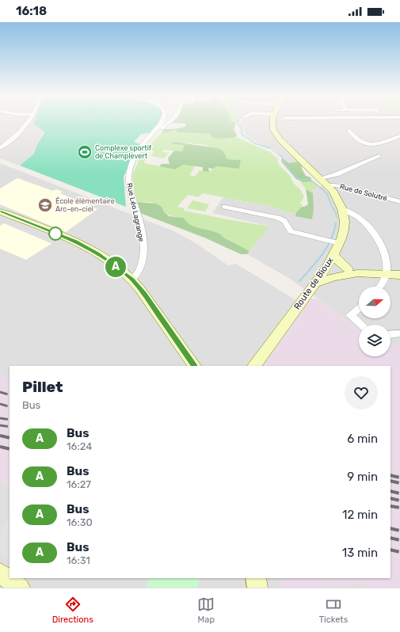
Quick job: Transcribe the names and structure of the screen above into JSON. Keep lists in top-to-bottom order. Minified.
{"streets":{"main road":["Route de Bioux"],"street":["Rue de Solutré","Rue Léo Lagrange"]},"crossings":[["Rue de Solutré","Route de Bioux"]],"places":{"sports":["Complexe sportif de Champlevert"],"school or university":["École élémentaire Arc-en-ciel"]},"lines":["bus line A"],"north":"right","page":{"status":"16:18","on_map":"A","heading":["Pillet","Bus"],"list":[{"mark":"A","name":"Bus","note":"16:24","value":"6 min"},{"mark":"A","name":"Bus","note":"16:27","value":"9 min"},{"mark":"A","name":"Bus","note":"16:30","value":"12 min"},{"mark":"A","name":"Bus","note":"16:31","value":"13 min"}],"tabs":["Directions","Map","Tickets"]}}
